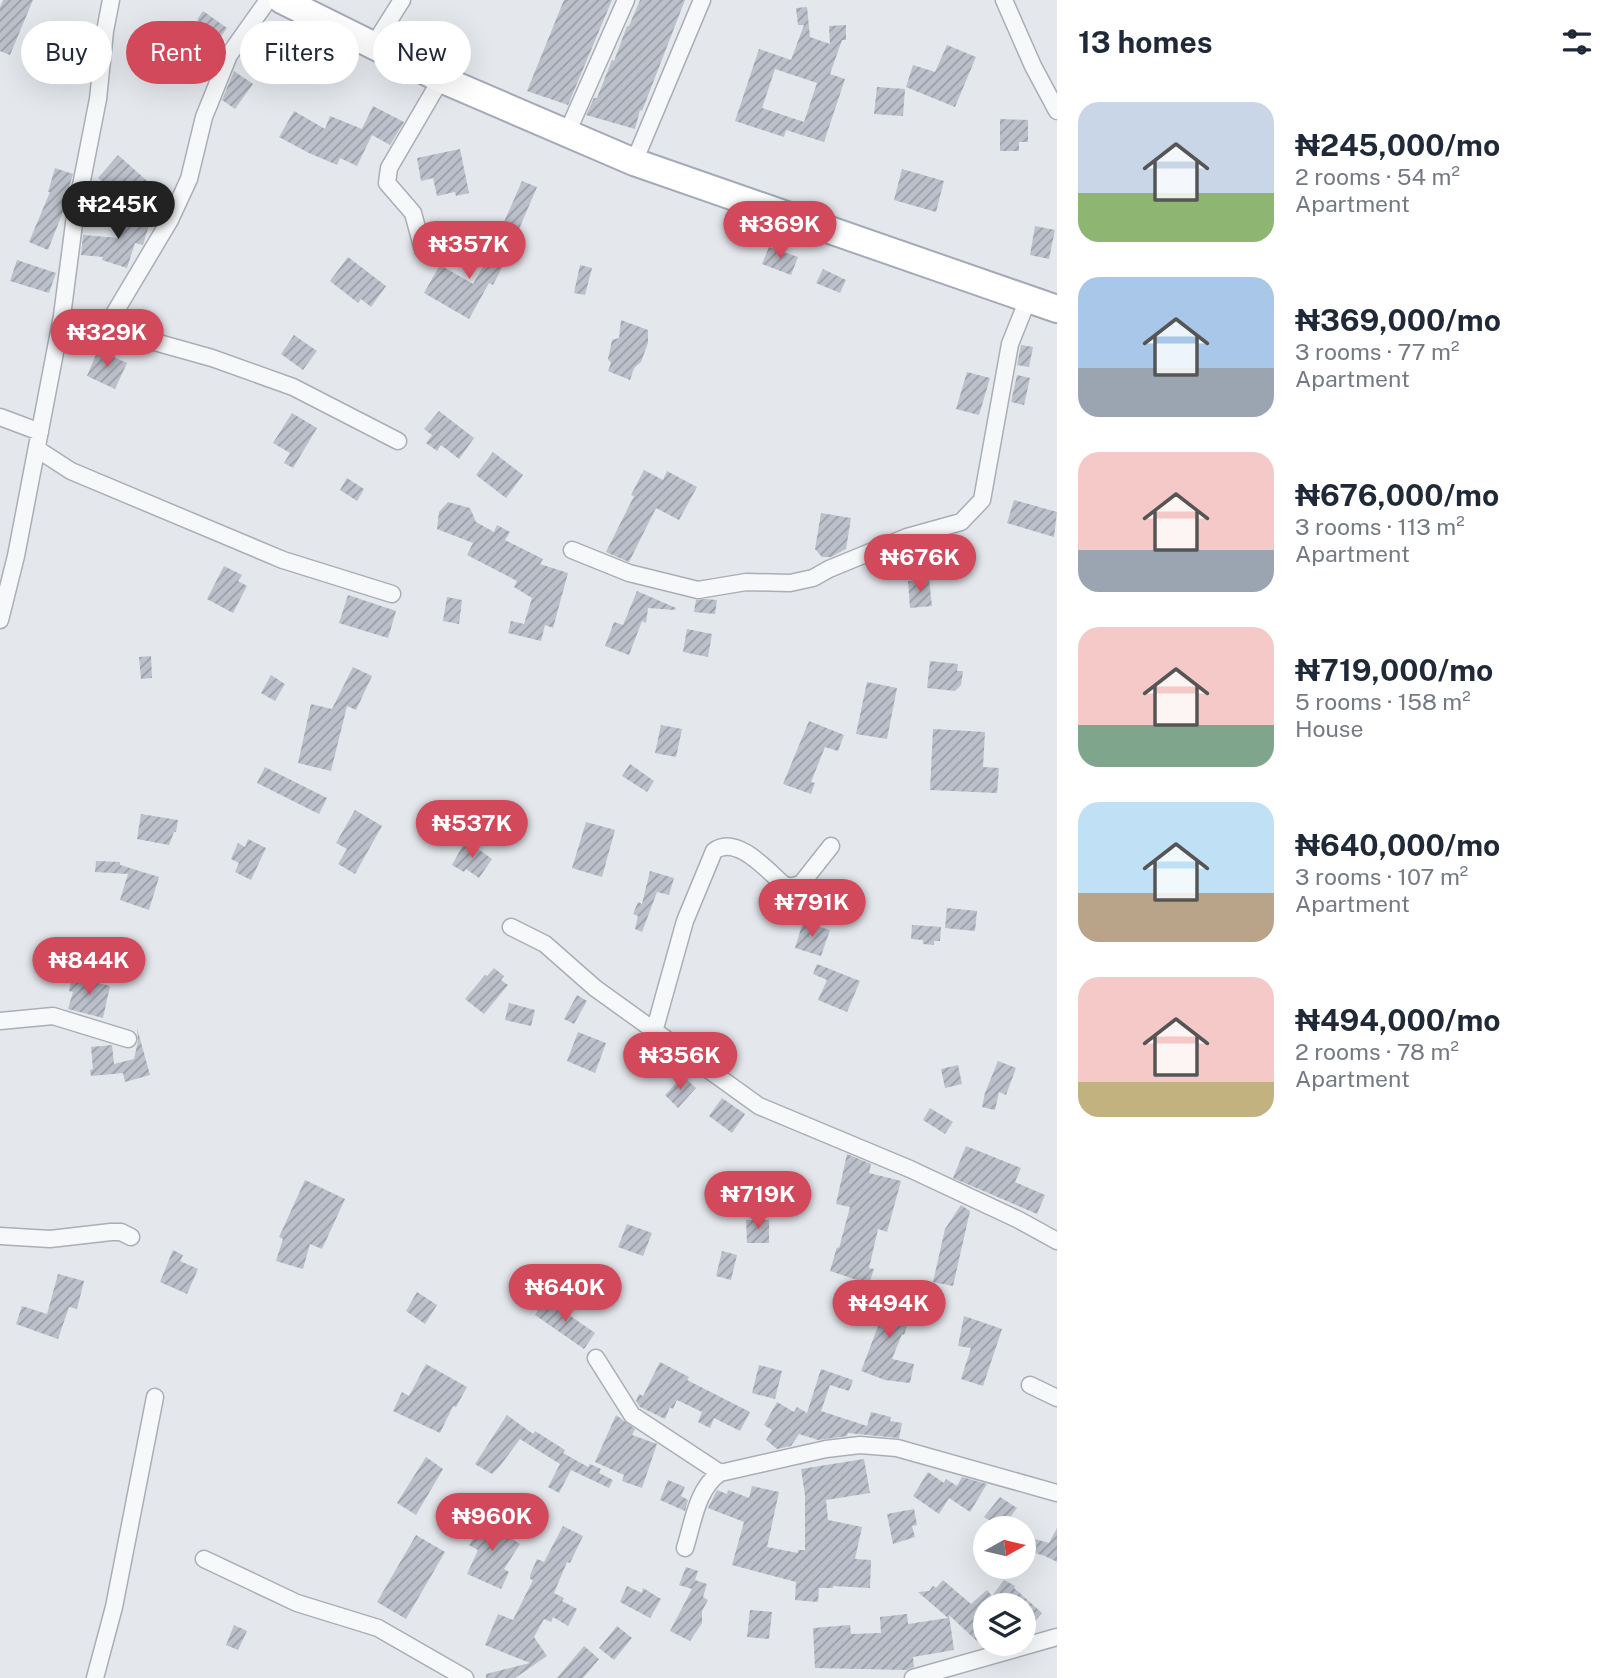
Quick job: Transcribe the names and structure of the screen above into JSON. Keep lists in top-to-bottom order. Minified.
{"north":"right","page":{"heading":"13 homes","chip":["Buy","Rent","Filters","New"],"list":[{"name":"₦245,000/mo","note":"2 rooms · 54 m² · Apartment"},{"name":"₦369,000/mo","note":"3 rooms · 77 m² · Apartment"},{"name":"₦676,000/mo","note":"3 rooms · 113 m² · Apartment"},{"name":"₦719,000/mo","note":"5 rooms · 158 m² · House"},{"name":"₦640,000/mo","note":"3 rooms · 107 m² · Apartment"},{"name":"₦494,000/mo","note":"2 rooms · 78 m² · Apartment"}],"price":["₦245K","₦369K","₦357K","₦329K","₦676K","₦537K","₦791K","₦844K","₦356K","₦719K","₦640K","₦494K","₦960K"]}}
